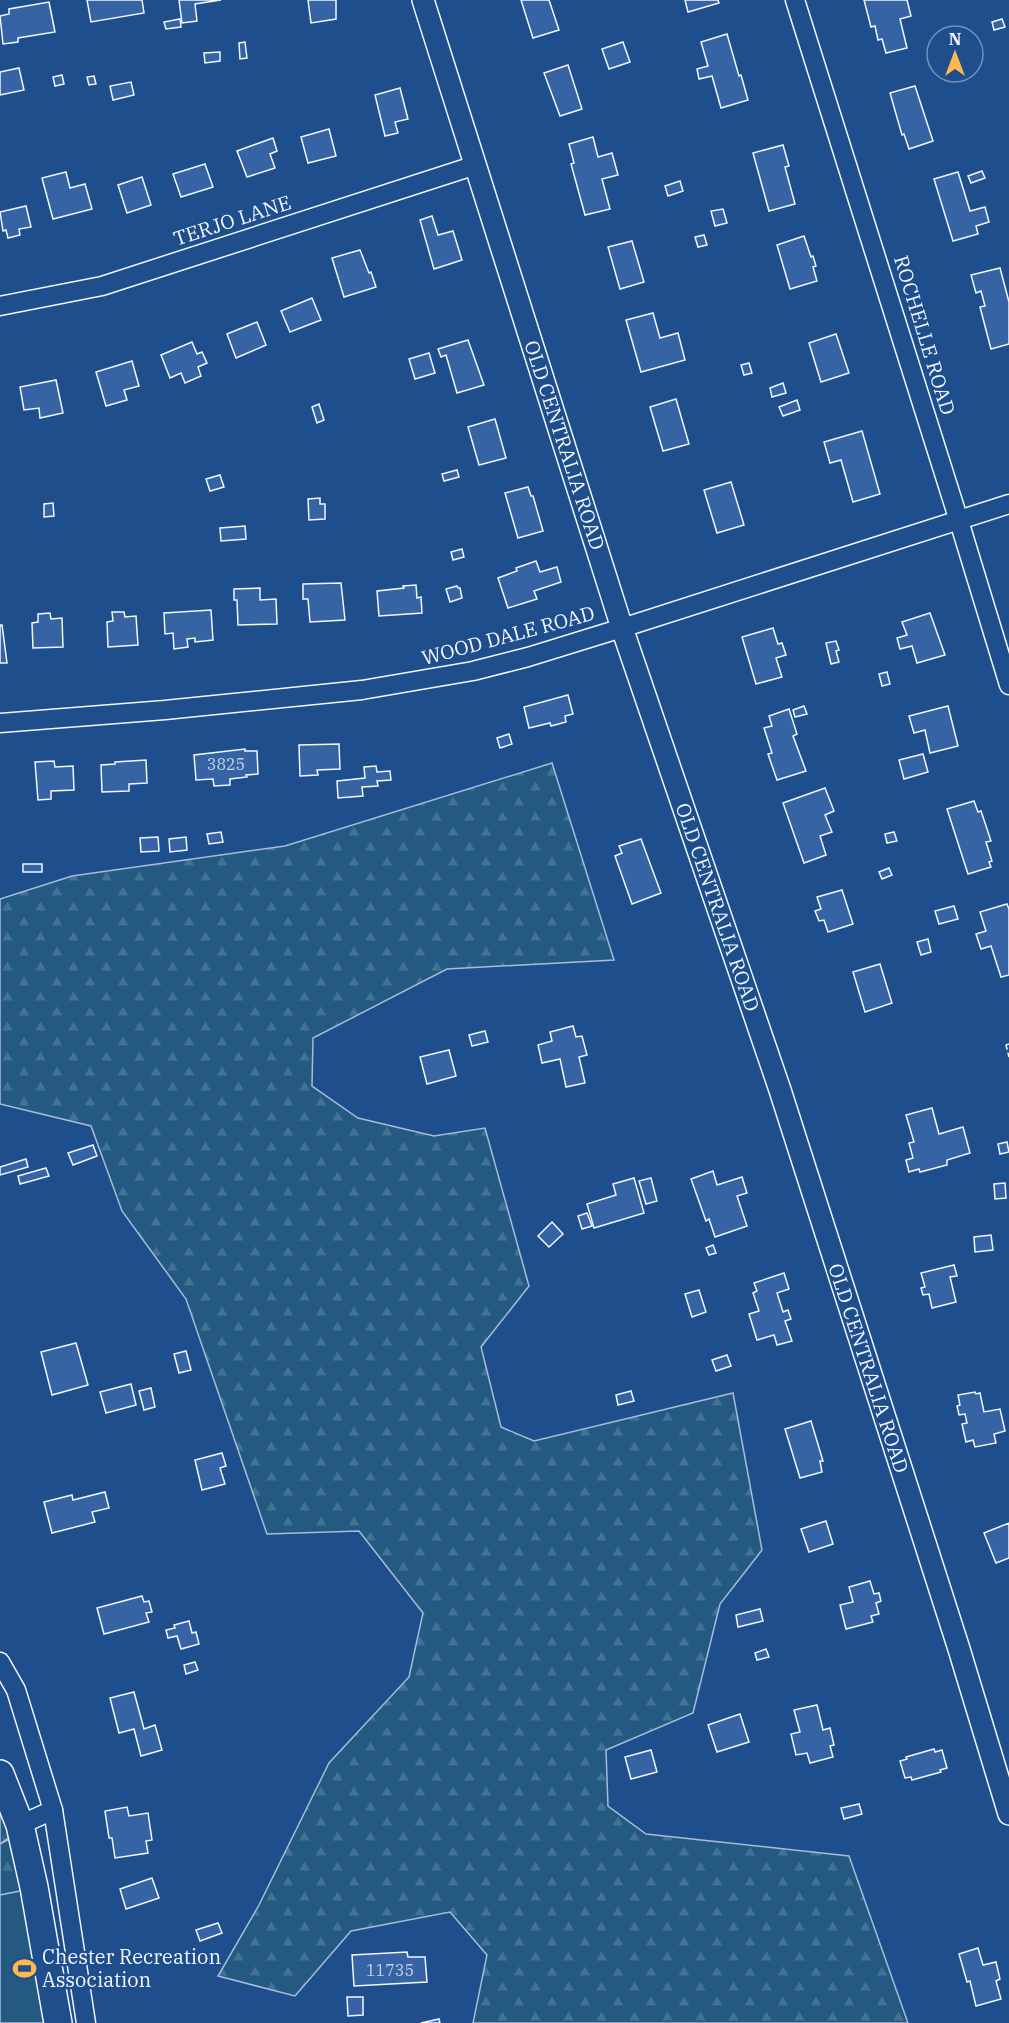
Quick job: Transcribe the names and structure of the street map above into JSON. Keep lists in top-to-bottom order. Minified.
{"streets":{"street":["TERJO LANE","ROCHELLE ROAD","OLD CENTRALIA ROAD","WOOD DALE ROAD"]},"crossings":[["TERJO LANE","OLD CENTRALIA ROAD"],["ROCHELLE ROAD","WOOD DALE ROAD"],["OLD CENTRALIA ROAD","WOOD DALE ROAD"]],"places":{"sports":["Chester Recreation Association"]},"house_numbers":["3825","11735"],"north":"top"}
